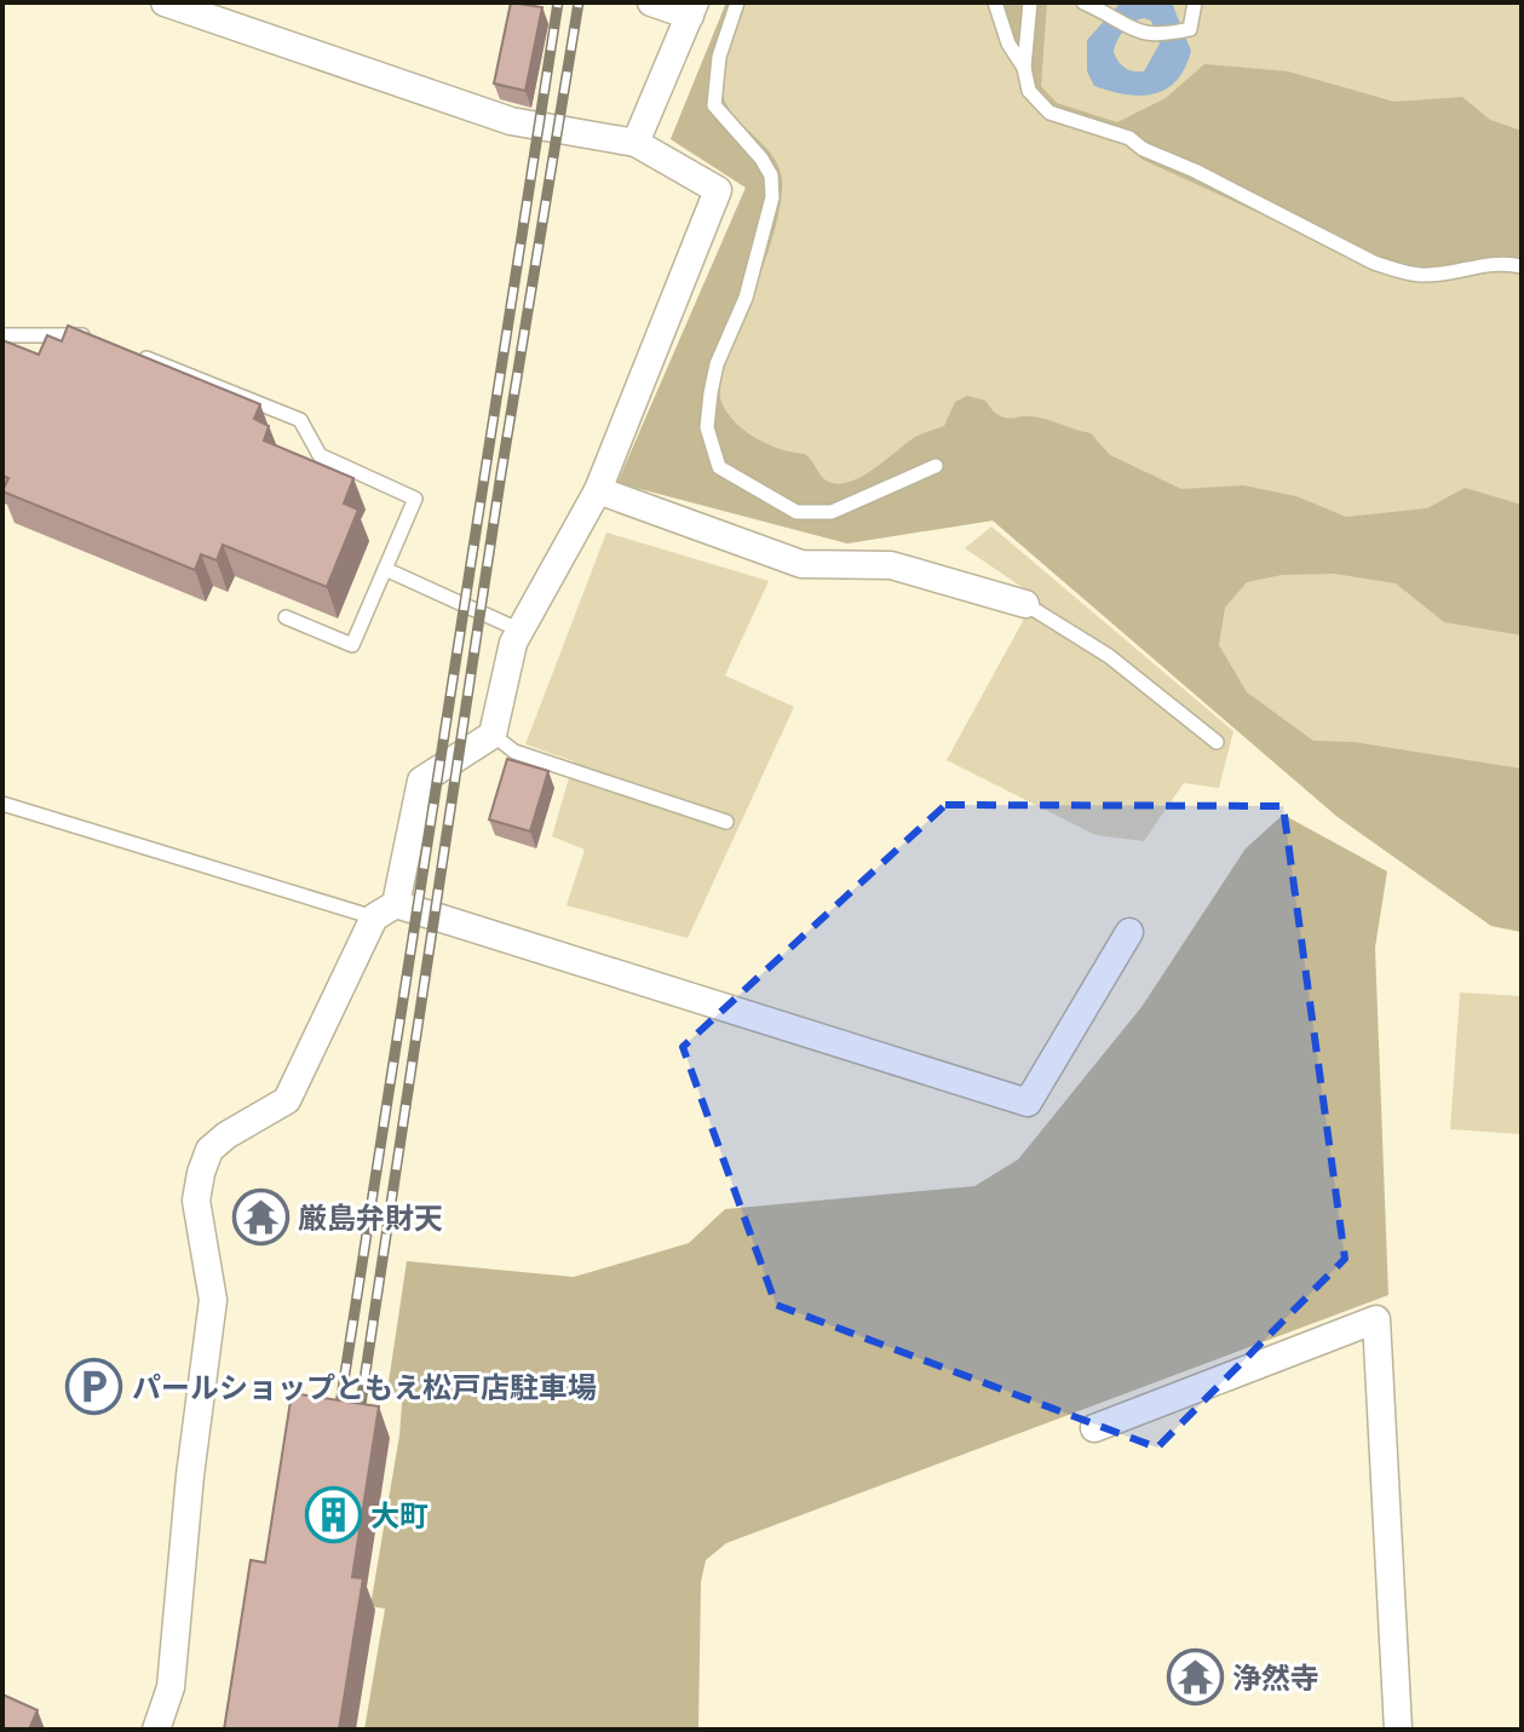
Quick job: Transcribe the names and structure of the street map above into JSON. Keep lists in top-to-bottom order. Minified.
{"places":{"temple":["厳島弁財天","浄然寺"],"parking":["パールショップともえ松戸店駐車場"],"building":["大町"]}}
